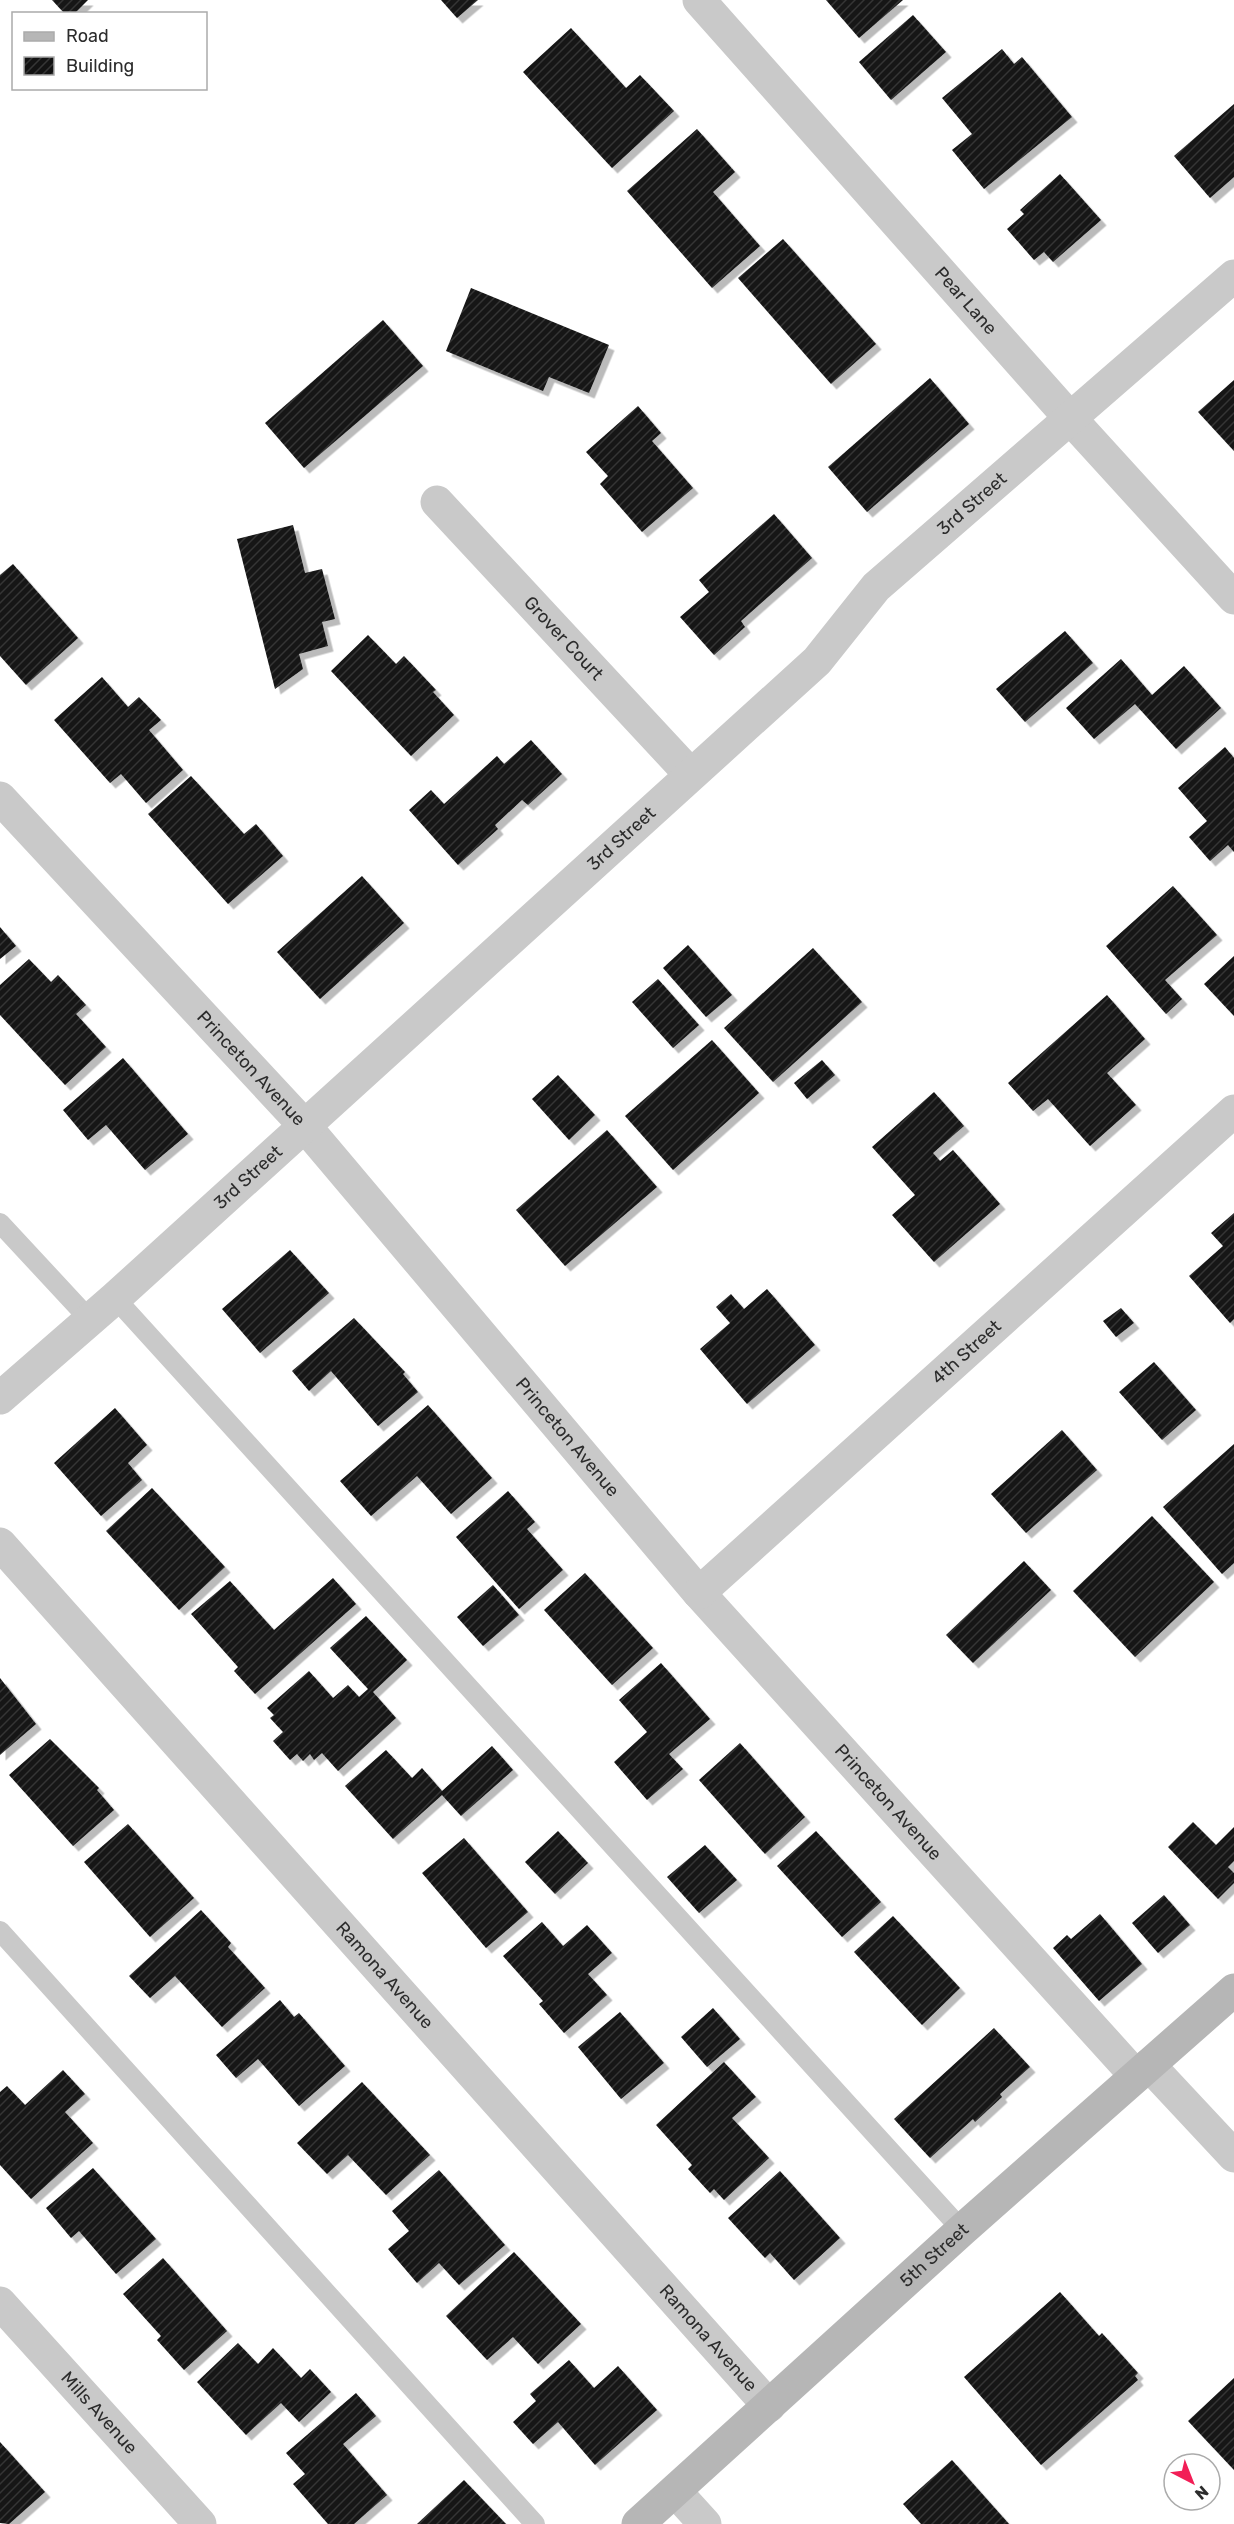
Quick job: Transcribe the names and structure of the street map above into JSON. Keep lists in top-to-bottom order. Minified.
{"streets":{"main road":["5th Street"],"street":["Pear Lane","3rd Street","Grover Court","Princeton Avenue","4th Street","Ramona Avenue","Mills Avenue"]},"crossings":[["Pear Lane","3rd Street"],["3rd Street","Grover Court"],["3rd Street","Princeton Avenue"],["Princeton Avenue","4th Street"],["Princeton Avenue","5th Street"],["Ramona Avenue","5th Street"]],"legend":["Road","Building"],"north":"bottom right"}
